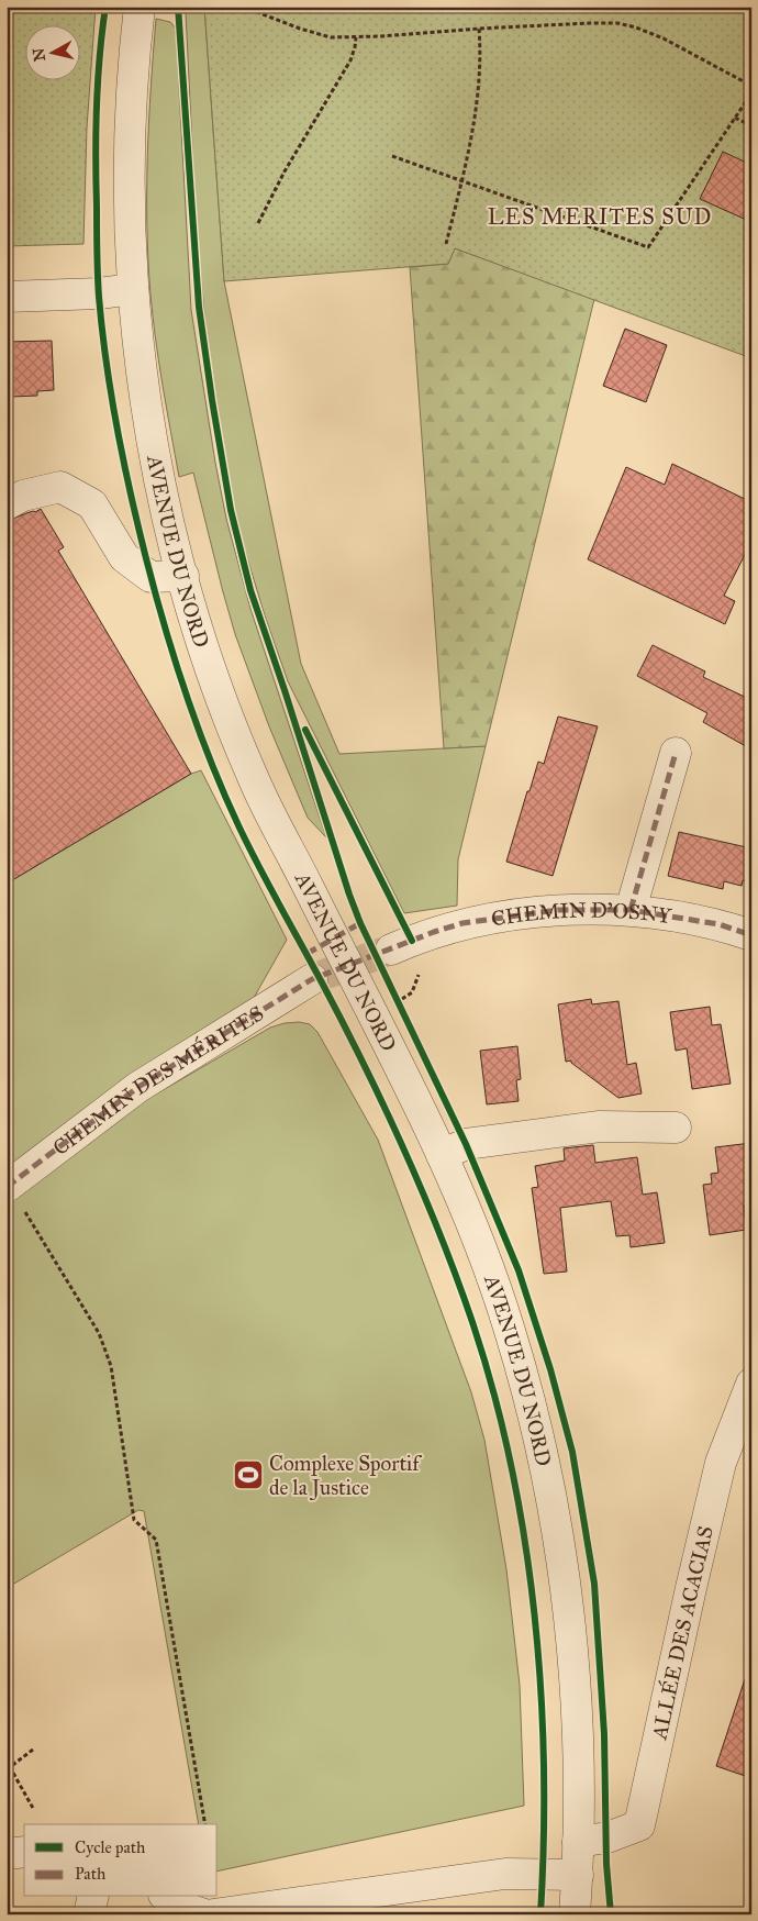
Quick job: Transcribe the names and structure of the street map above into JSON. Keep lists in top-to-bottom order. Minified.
{"streets":{"street":["AVENUE DU NORD","CHEMIN D'OSNY","CHEMIN DES MÉRITES","ALLÉE DES ACACIAS"]},"crossings":[["AVENUE DU NORD","ALLÉE DES ACACIAS"]],"districts":["LES MERITES SUD"],"places":{"sports":["Complexe Sportif de la Justice"]},"legend":["Cycle path","Path"],"north":"left"}
